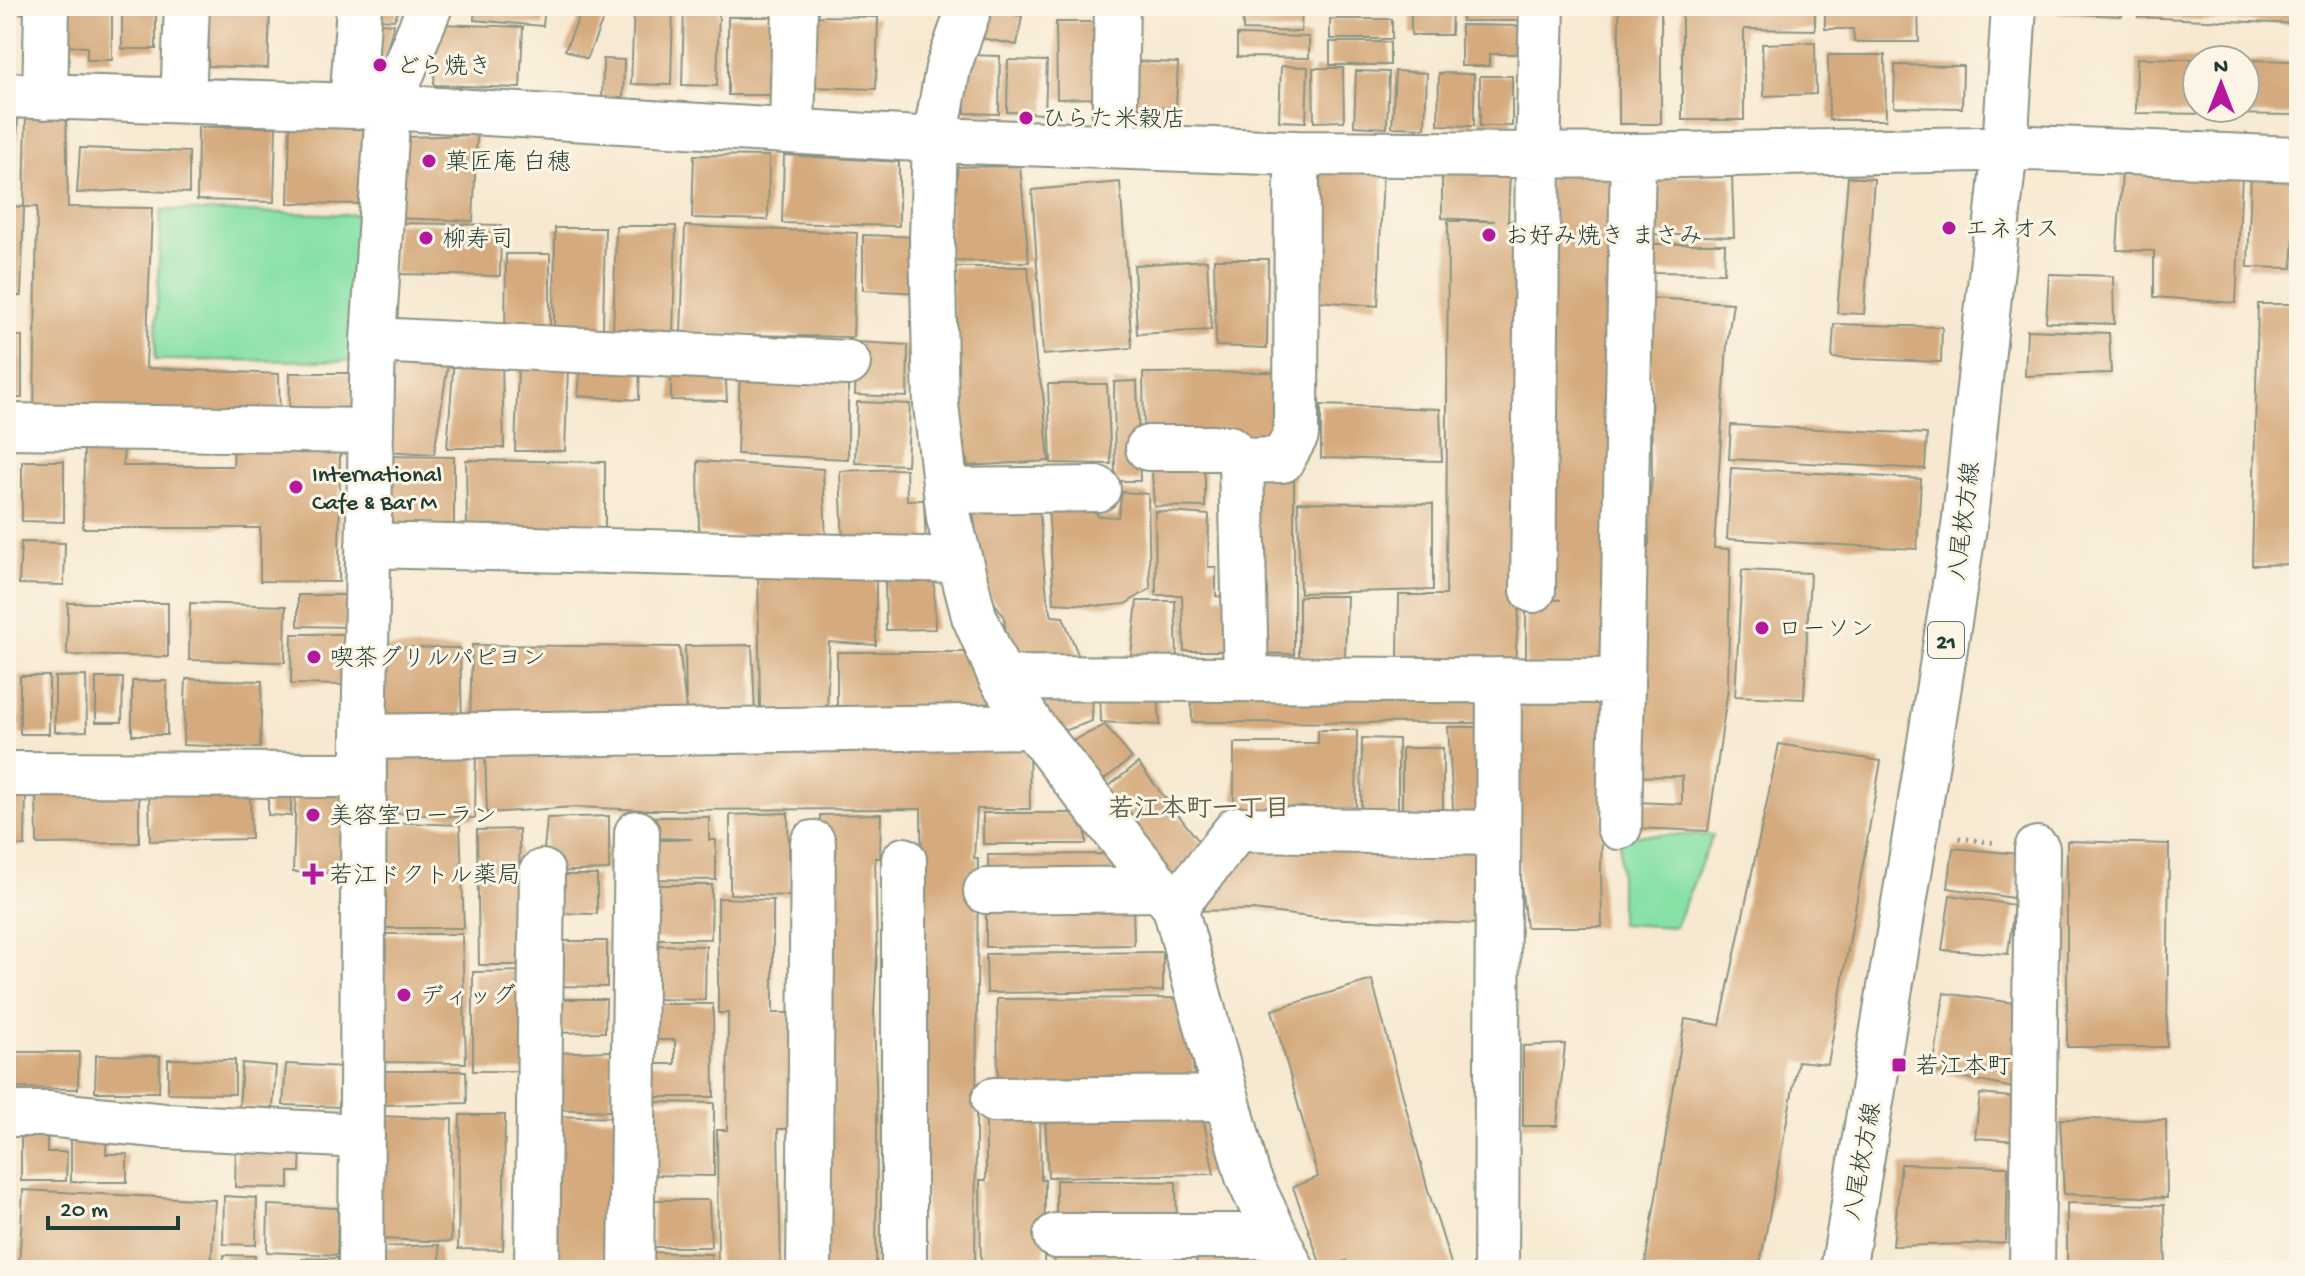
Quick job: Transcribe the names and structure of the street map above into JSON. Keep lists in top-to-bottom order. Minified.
{"streets":{"street":["八尾枚方線","21"]},"districts":["若江本町一丁目"],"places":{"other":["どら焼き","ひらた米穀店","菓匠庵 白穂","エネオス","お好み焼き まさみ","柳寿司","International Cafe & Bar M","ローソン","喫茶グリルパピヨン","美容室ローラン","ディッグ"],"health":["若江ドクトル薬局"],"transit":["若江本町"]},"scale_bar":"20 m","north":"top"}
